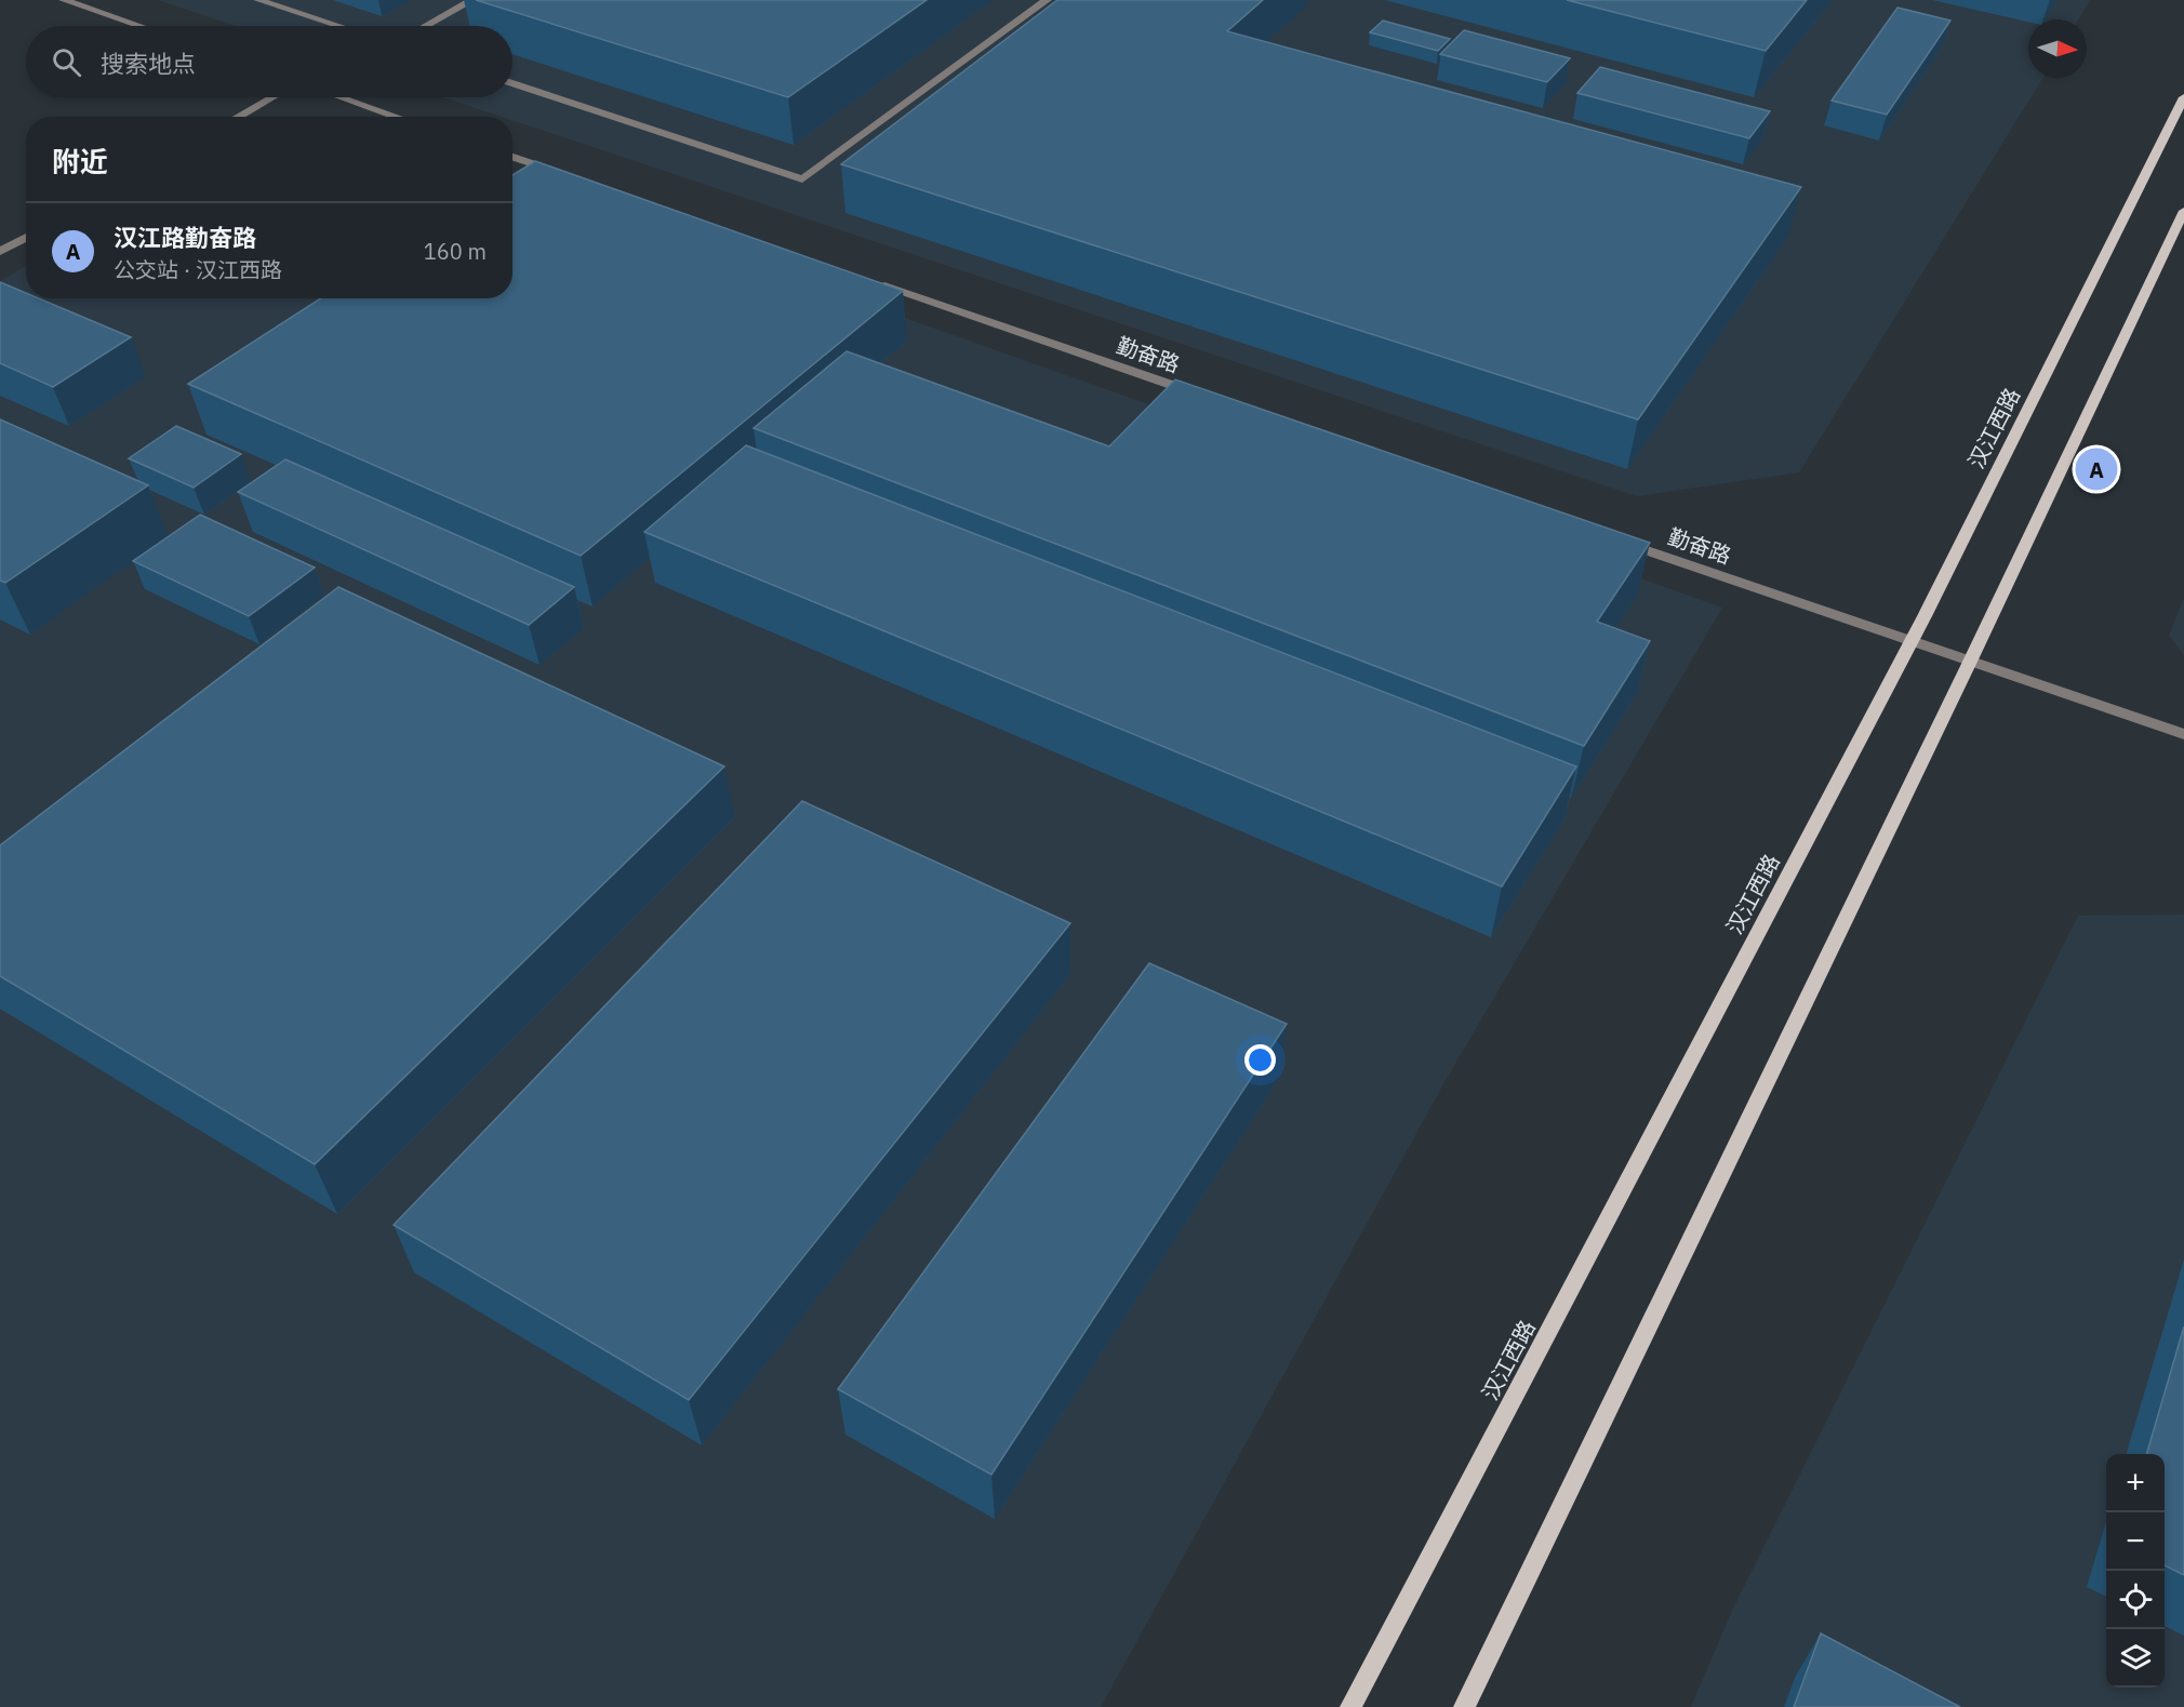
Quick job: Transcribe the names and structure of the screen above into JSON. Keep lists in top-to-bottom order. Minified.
{"streets":{"main road":["汉江西路"],"street":["勤奋路"]},"crossings":[["勤奋路","汉江西路"]],"north":"right","page":{"search":"搜索地点","heading":"附近","list":[{"mark":"A","name":"汉江路勤奋路","note":"公交站 · 汉江西路","value":"160 m"}],"pins":"A","map_buttons":["+","−"]}}
